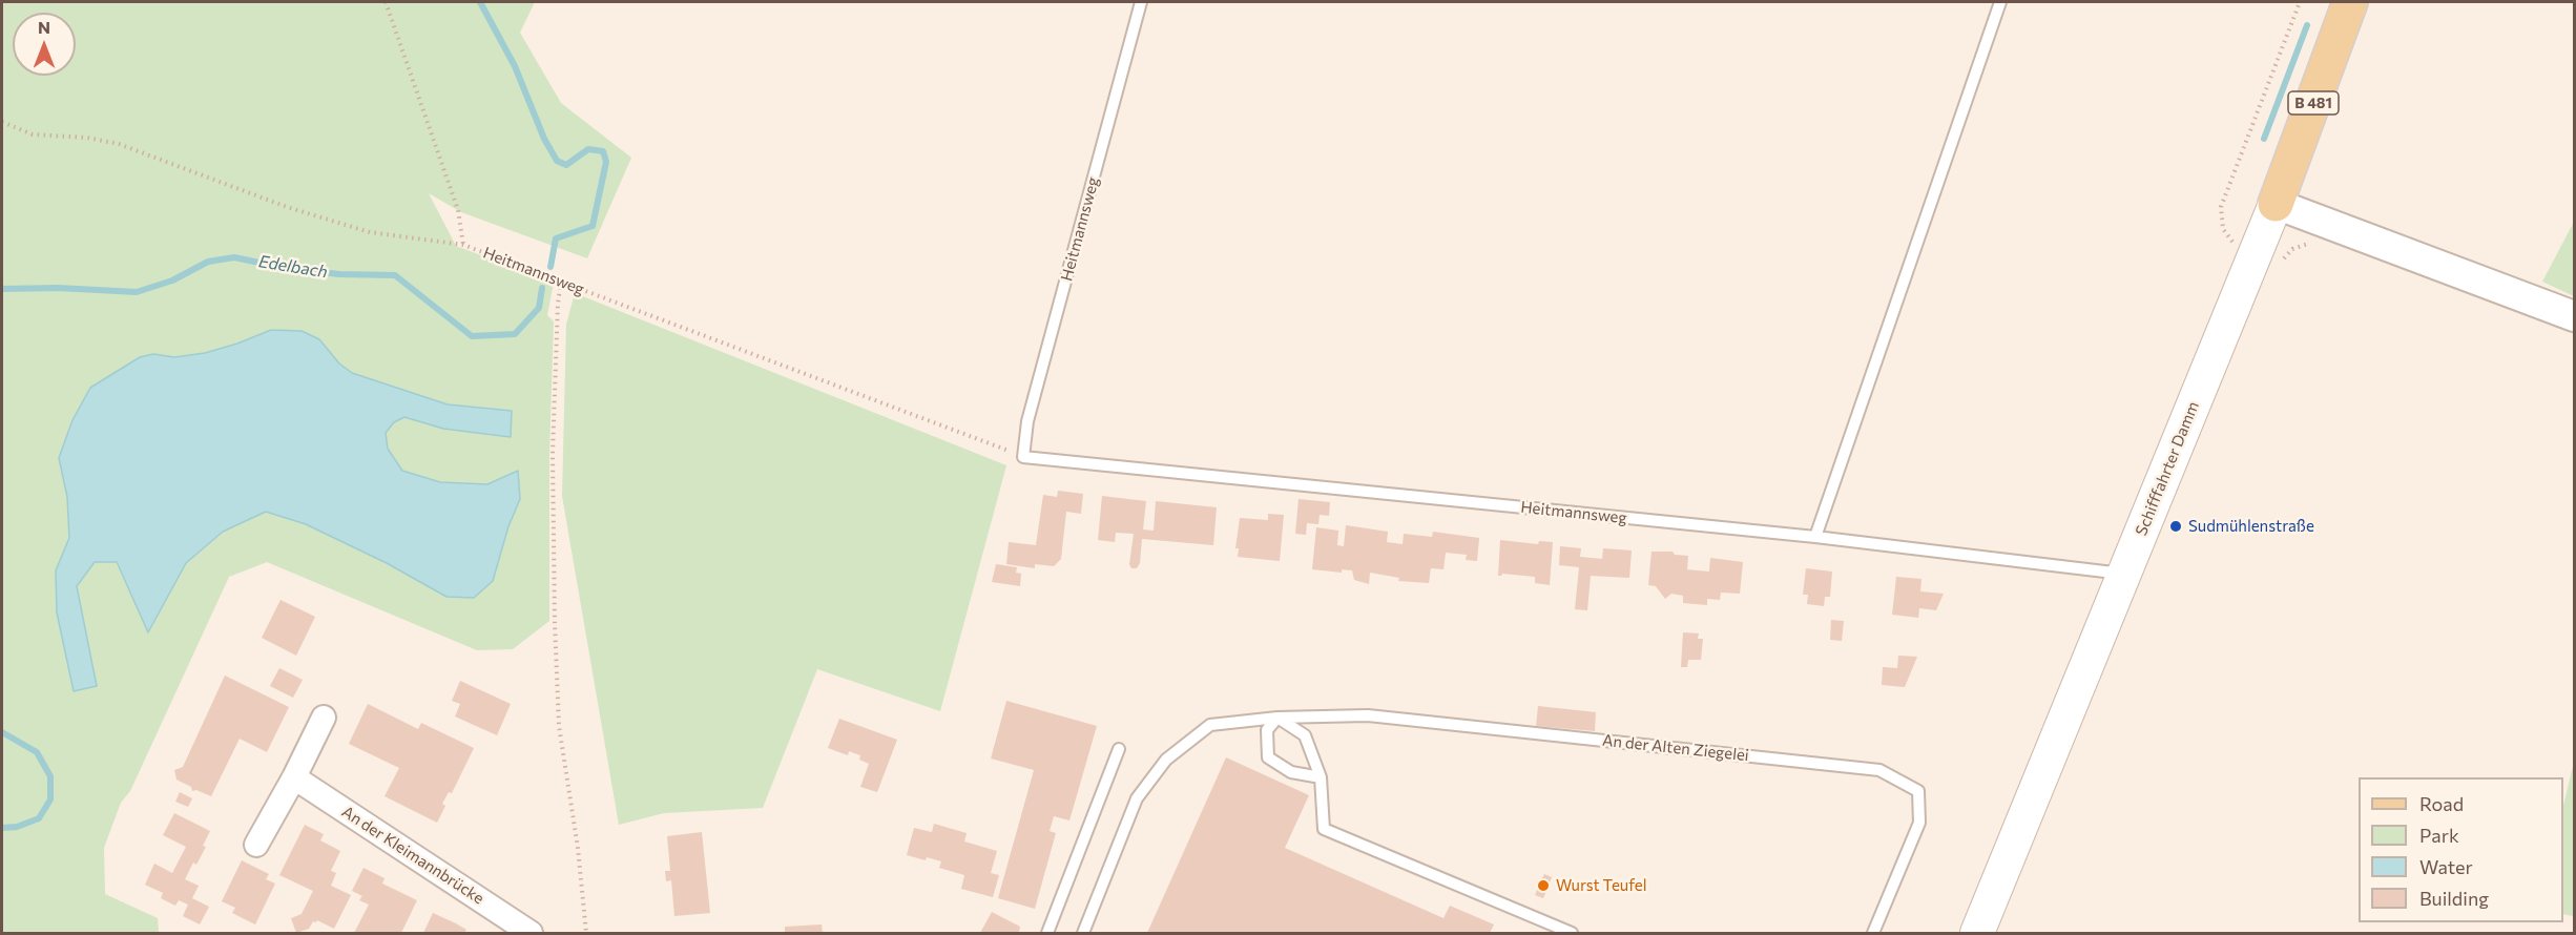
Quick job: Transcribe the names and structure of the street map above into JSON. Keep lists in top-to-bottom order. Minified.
{"streets":{"main road":["B 481","Schifffahrter Damm"],"street":["An der Kleimannbrücke"],"lane":["Heitmannsweg","An der Alten Ziegelei"]},"crossings":[["Heitmannsweg","Schifffahrter Damm"]],"water":["Edelbach"],"places":["Sudmühlenstraße","Wurst Teufel"],"legend":["Road","Park","Water","Building"],"north":"top"}
